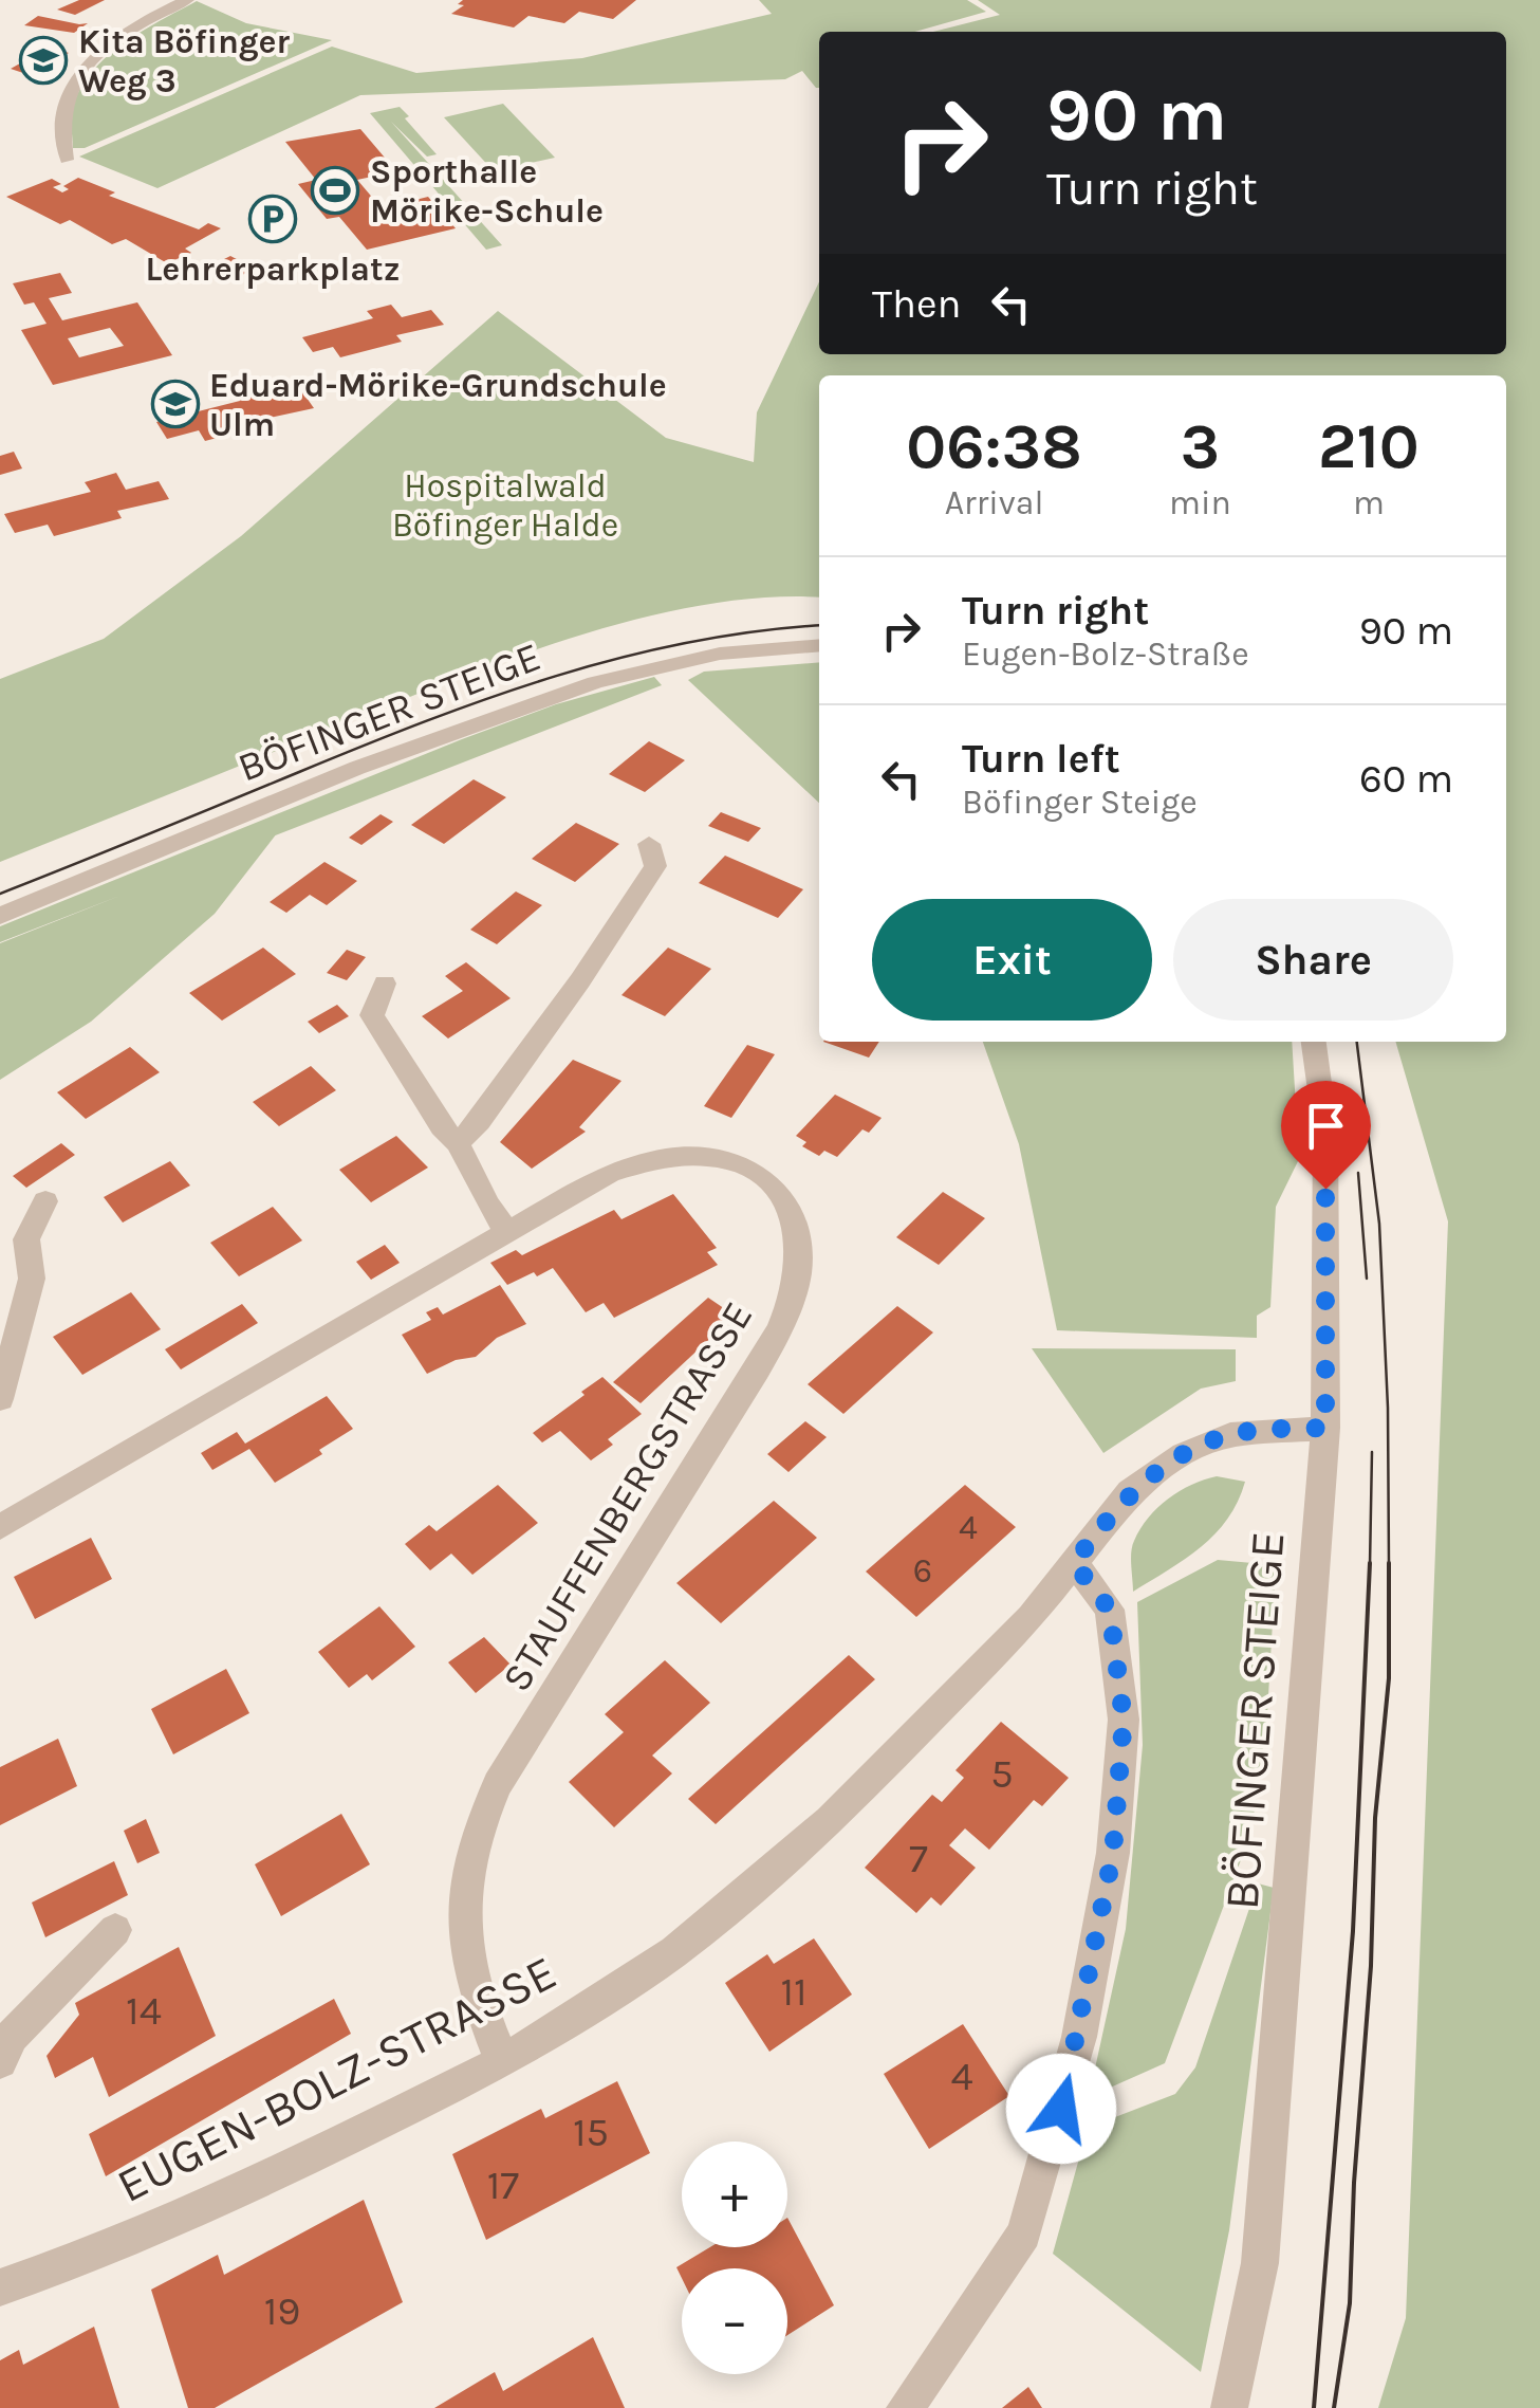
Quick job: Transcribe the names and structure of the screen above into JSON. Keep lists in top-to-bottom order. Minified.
{"streets":{"street":["BÖFINGER STEIGE","STAUFFENBERGSTRASSE","EUGEN-BOLZ-STRASSE"]},"crossings":[["BÖFINGER STEIGE","EUGEN-BOLZ-STRASSE"],["STAUFFENBERGSTRASSE","EUGEN-BOLZ-STRASSE"]],"parks":["Hospitalwald Böfinger Halde"],"places":{"school or university":["Kita Böfinger Weg 3","Eduard-Mörike-Grundschule Ulm"],"sports":["Sporthalle Mörike-Schule"],"parking":["Lehrerparkplatz"]},"house_numbers":["4","6","5","7","11","14","4","15","17","19"],"page":{"turn":["90 m","Turn right"],"then":"Then","eta":["06:38","Arrival","3","min","210","m"],"list":[{"name":"Turn right","note":"Eugen-Bolz-Straße","value":"90 m"},{"name":"Turn left","note":"Böfinger Steige","value":"60 m"}],"buttons":["Exit","Share"],"map_buttons":["+","−"]}}
